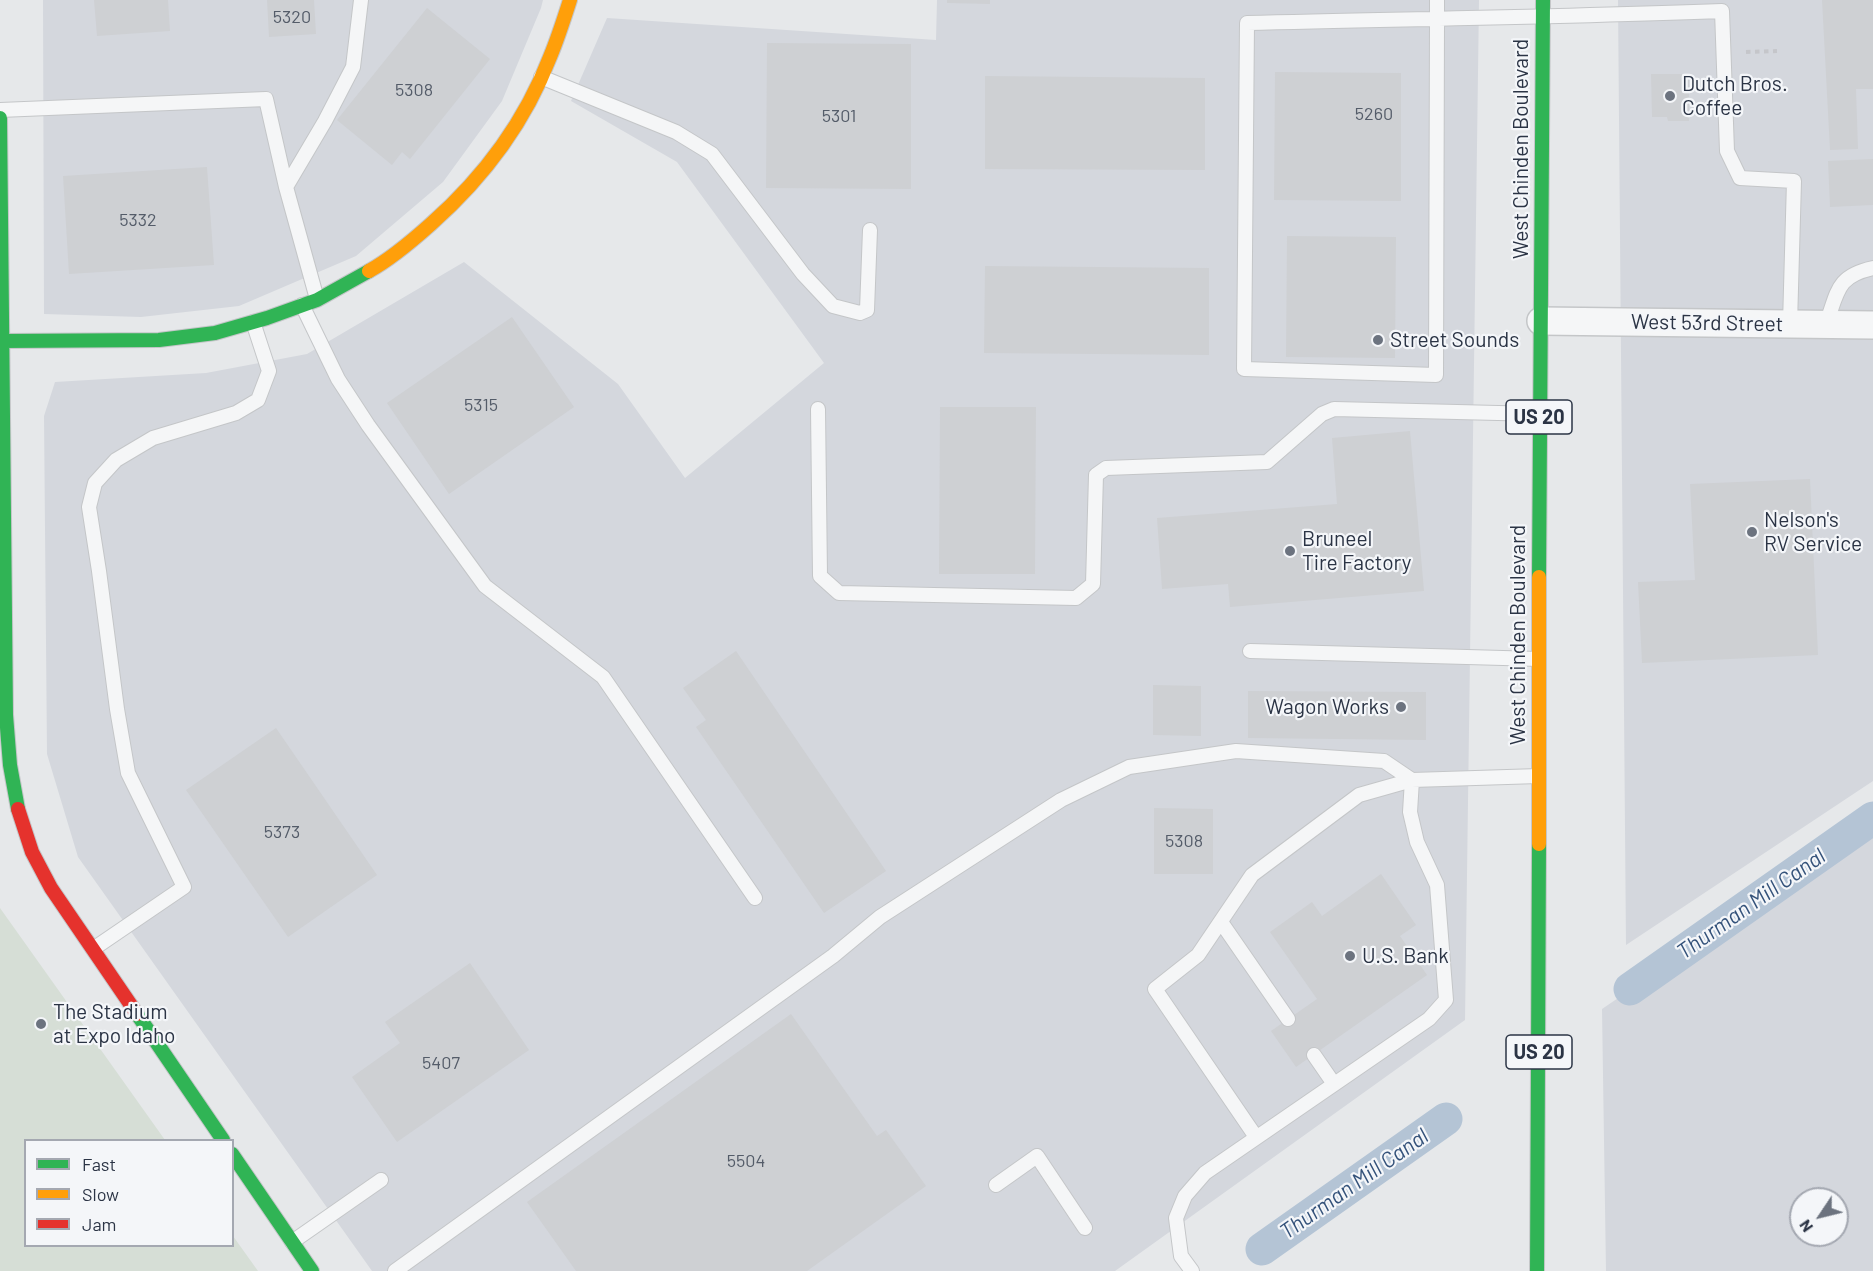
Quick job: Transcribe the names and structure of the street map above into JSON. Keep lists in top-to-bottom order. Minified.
{"streets":{"street":["West Chinden Boulevard","West 53rd Street","US 20"]},"crossings":[["West Chinden Boulevard","West 53rd Street"]],"water":["Thurman Mill Canal"],"places":["Dutch Bros. Coffee","Street Sounds","Nelson's RV Service","Bruneel Tire Factory","Wagon Works","U.S. Bank","The Stadium at Expo Idaho"],"house_numbers":["5320","5308","5260","5301","5332","5315","5373","5308","5407","5504"],"legend":["Fast","Slow","Jam"],"north":"bottom left"}
